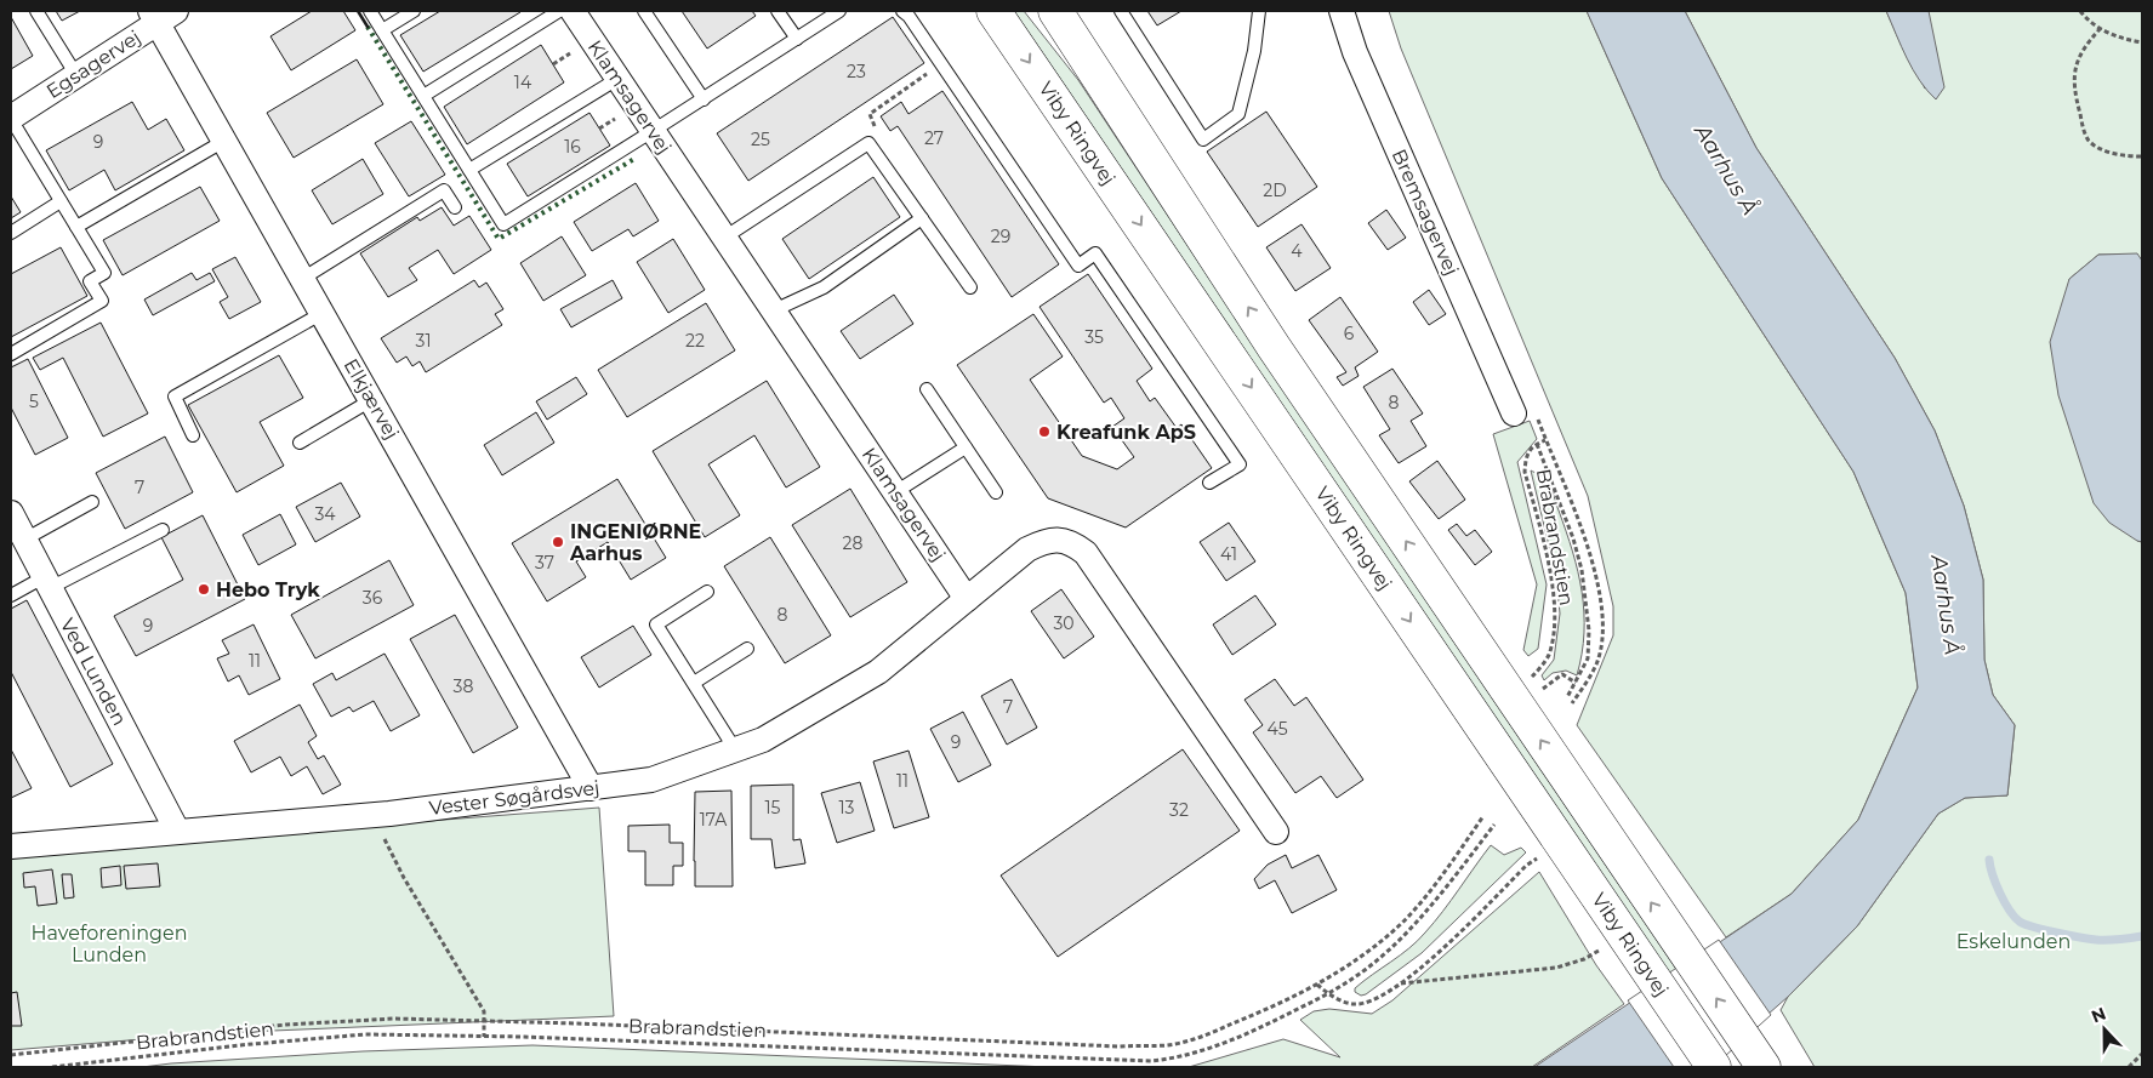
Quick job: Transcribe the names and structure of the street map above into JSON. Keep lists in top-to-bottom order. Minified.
{"streets":{"main road":["Viby Ringvej"],"street":["Egsagervej","Klamsagervej","Bremsagervej","Elkjærvej","Ved Lunden","Vester Søgårdsvej"],"path":["Brabrandstien"]},"crossings":[["Egsagervej","Elkjærvej"],["Klamsagervej","Vester Søgårdsvej"],["Viby Ringvej","Brabrandstien"],["Elkjærvej","Vester Søgårdsvej"],["Ved Lunden","Vester Søgårdsvej"]],"water":["Aarhus Å"],"parks":["Haveforeningen Lunden","Eskelunden"],"places":["Kreafunk ApS","INGENIØRNE Aarhus","Hebo Tryk"],"house_numbers":["23","14","27","25","9","16","2D","29","4","6","35","31","22","5","8","7","34","28","41","37","36","8","30","9","11","38","7","45","9","11","15","13","32","17A"],"north":"top"}
